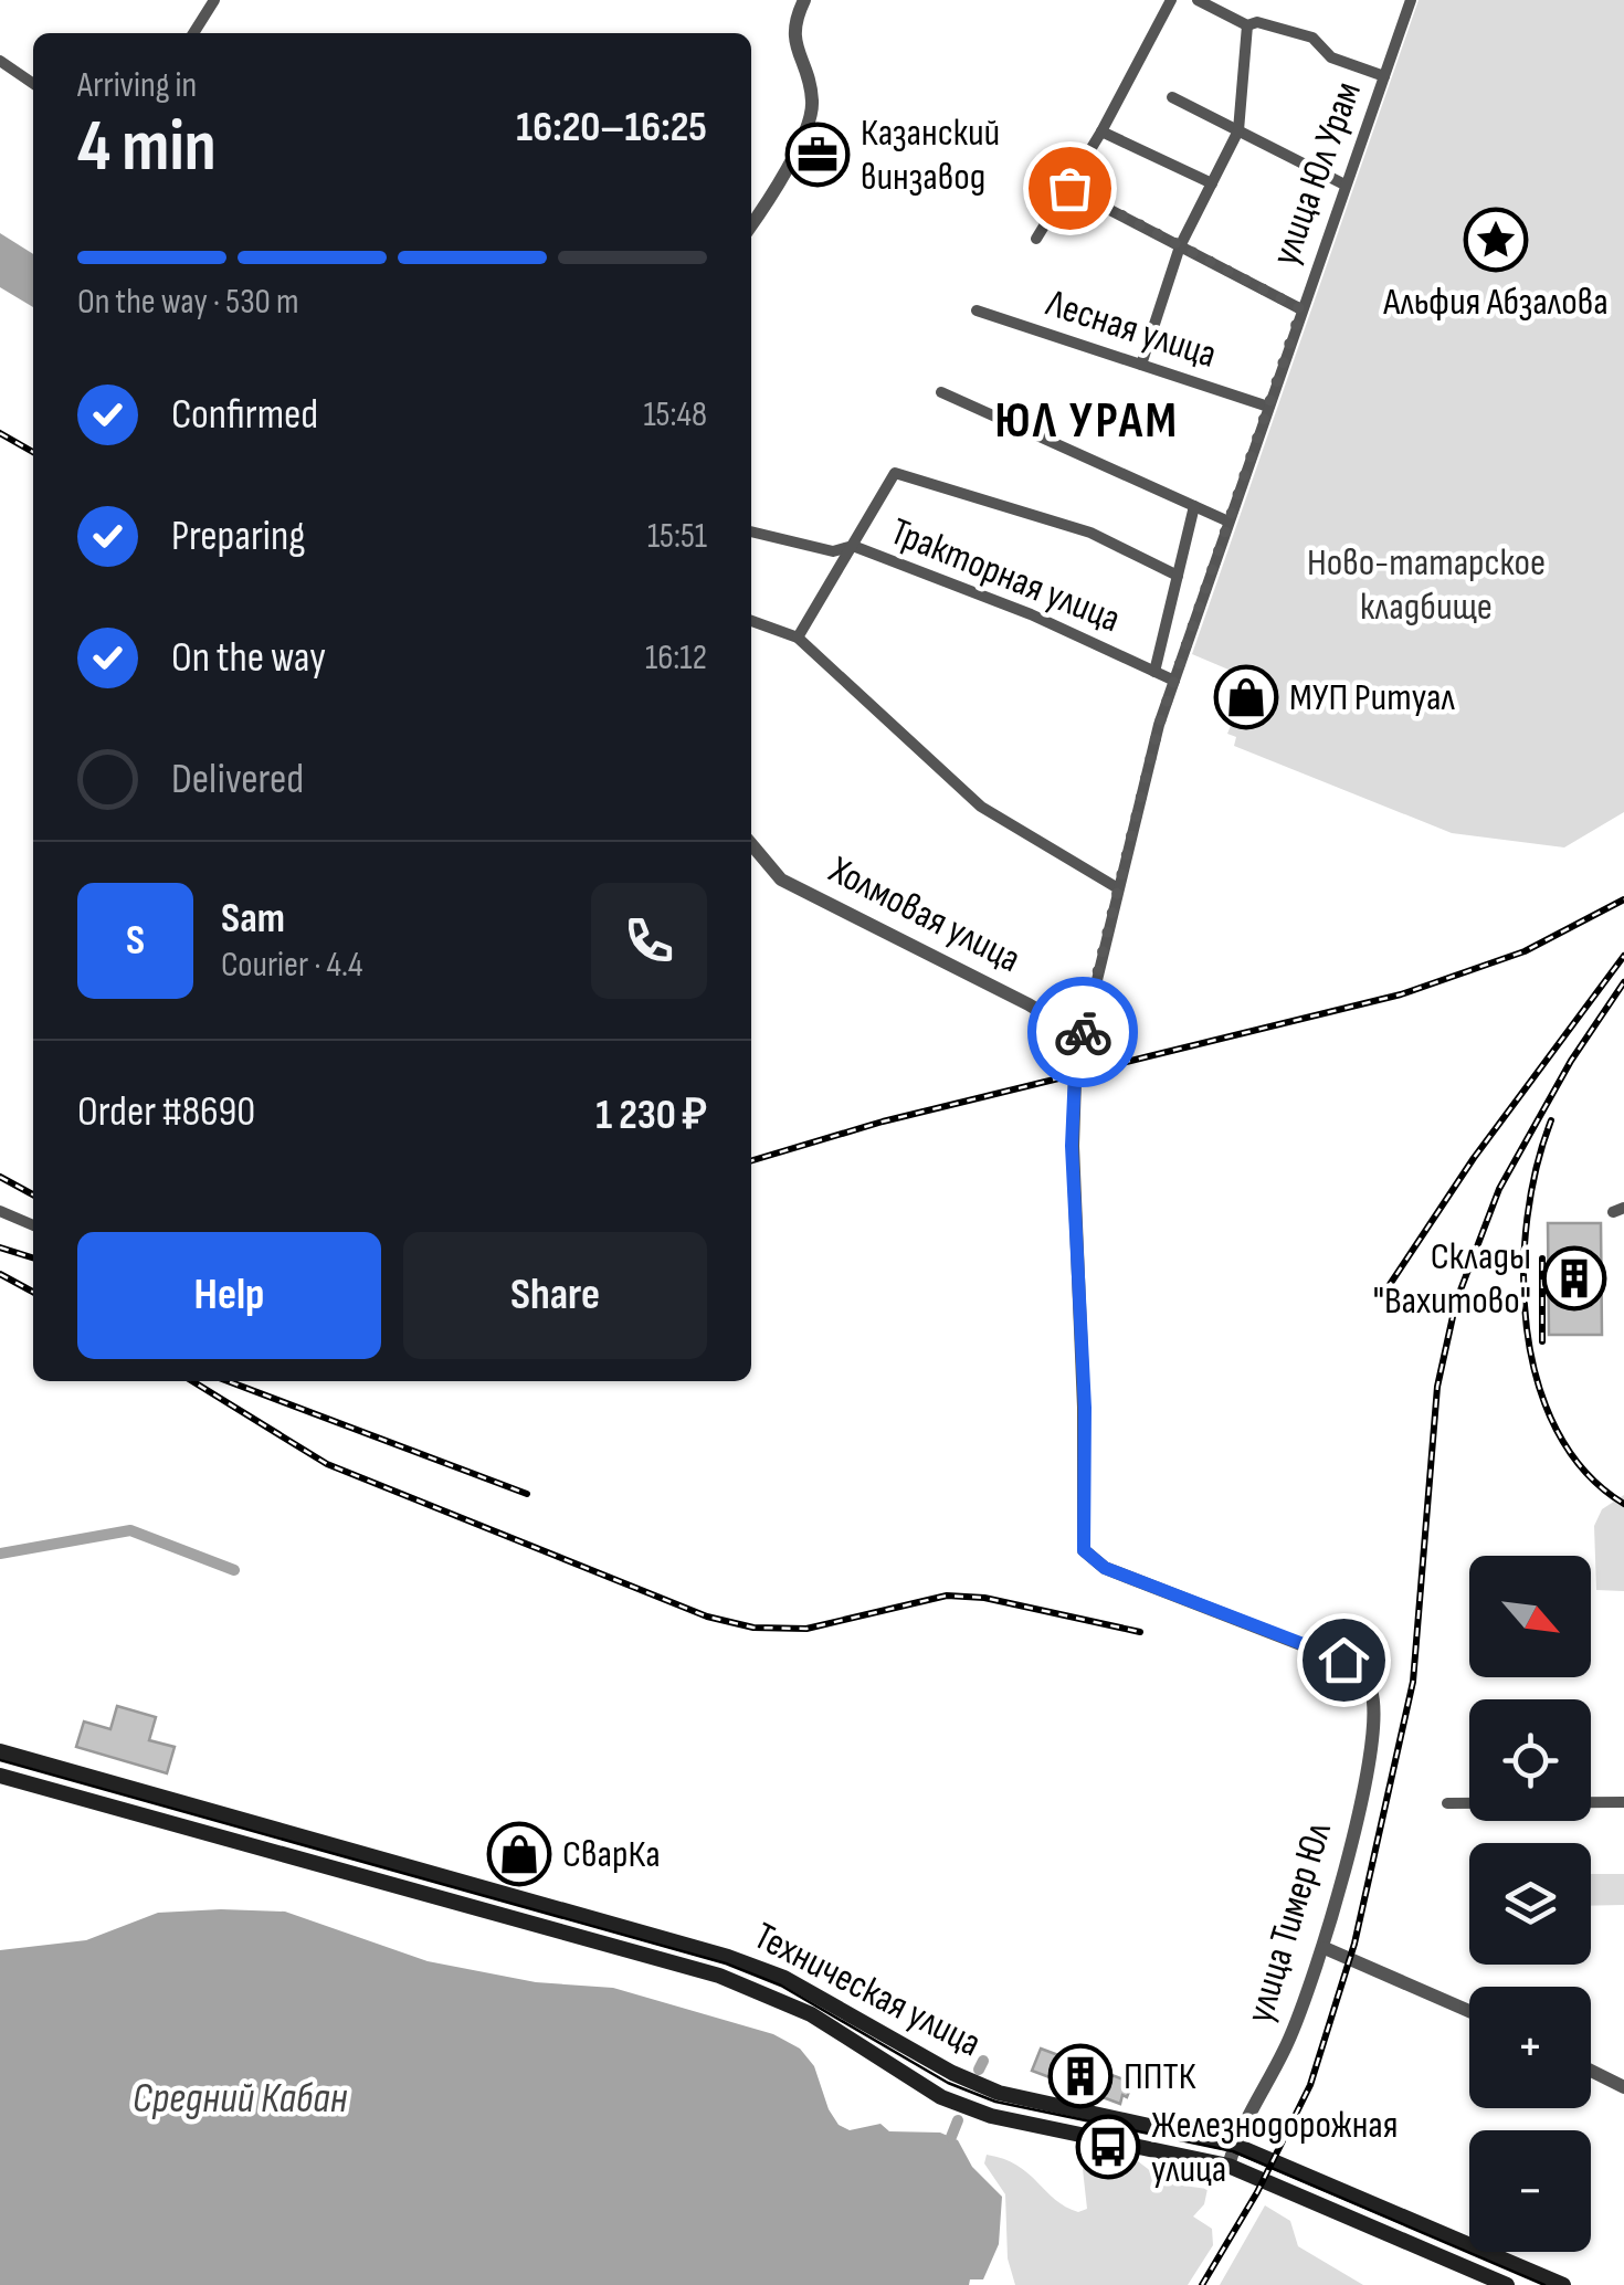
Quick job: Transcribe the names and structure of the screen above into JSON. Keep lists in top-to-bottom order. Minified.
{"streets":{"main road":["Техническая улица"],"street":["улица Юл Урам","Лесная улица","Тракторная улица","Холмовая улица","улица Тимер Юл"]},"crossings":[["улица Юл Урам","Лесная улица"],["улица Юл Урам","Тракторная улица"],["улица Юл Урам","Холмовая улица"],["улица Юл Урам","улица Тимер Юл"],["Холмовая улица","улица Тимер Юл"],["улица Тимер Юл","Техническая улица"]],"districts":["ЮЛ УРАМ"],"water":["Средний Кабан"],"parks":["Ново-татарское кладбище"],"places":{"office":["Казанский винзавод"],"place":["Альфия Абзалова"],"shop":["МУП Ритуал","СварКа"],"building":["Склады \"Вахитово\"","ППТК"],"bus stop":["Железнодорожная улица"]},"north":"bottom right","page":{"heading":["4 min","Arriving in","16:20–16:25"],"panel":["Sam","Courier · 4.4","Order #8690","1 230 ₽"],"bar":"On the way · 530 m","list":[["Confirmed","15:48"],["Preparing","15:51"],["On the way","16:12"],"Delivered"],"round":"S","buttons":["Help","Share"],"map_buttons":["+","−"]}}
